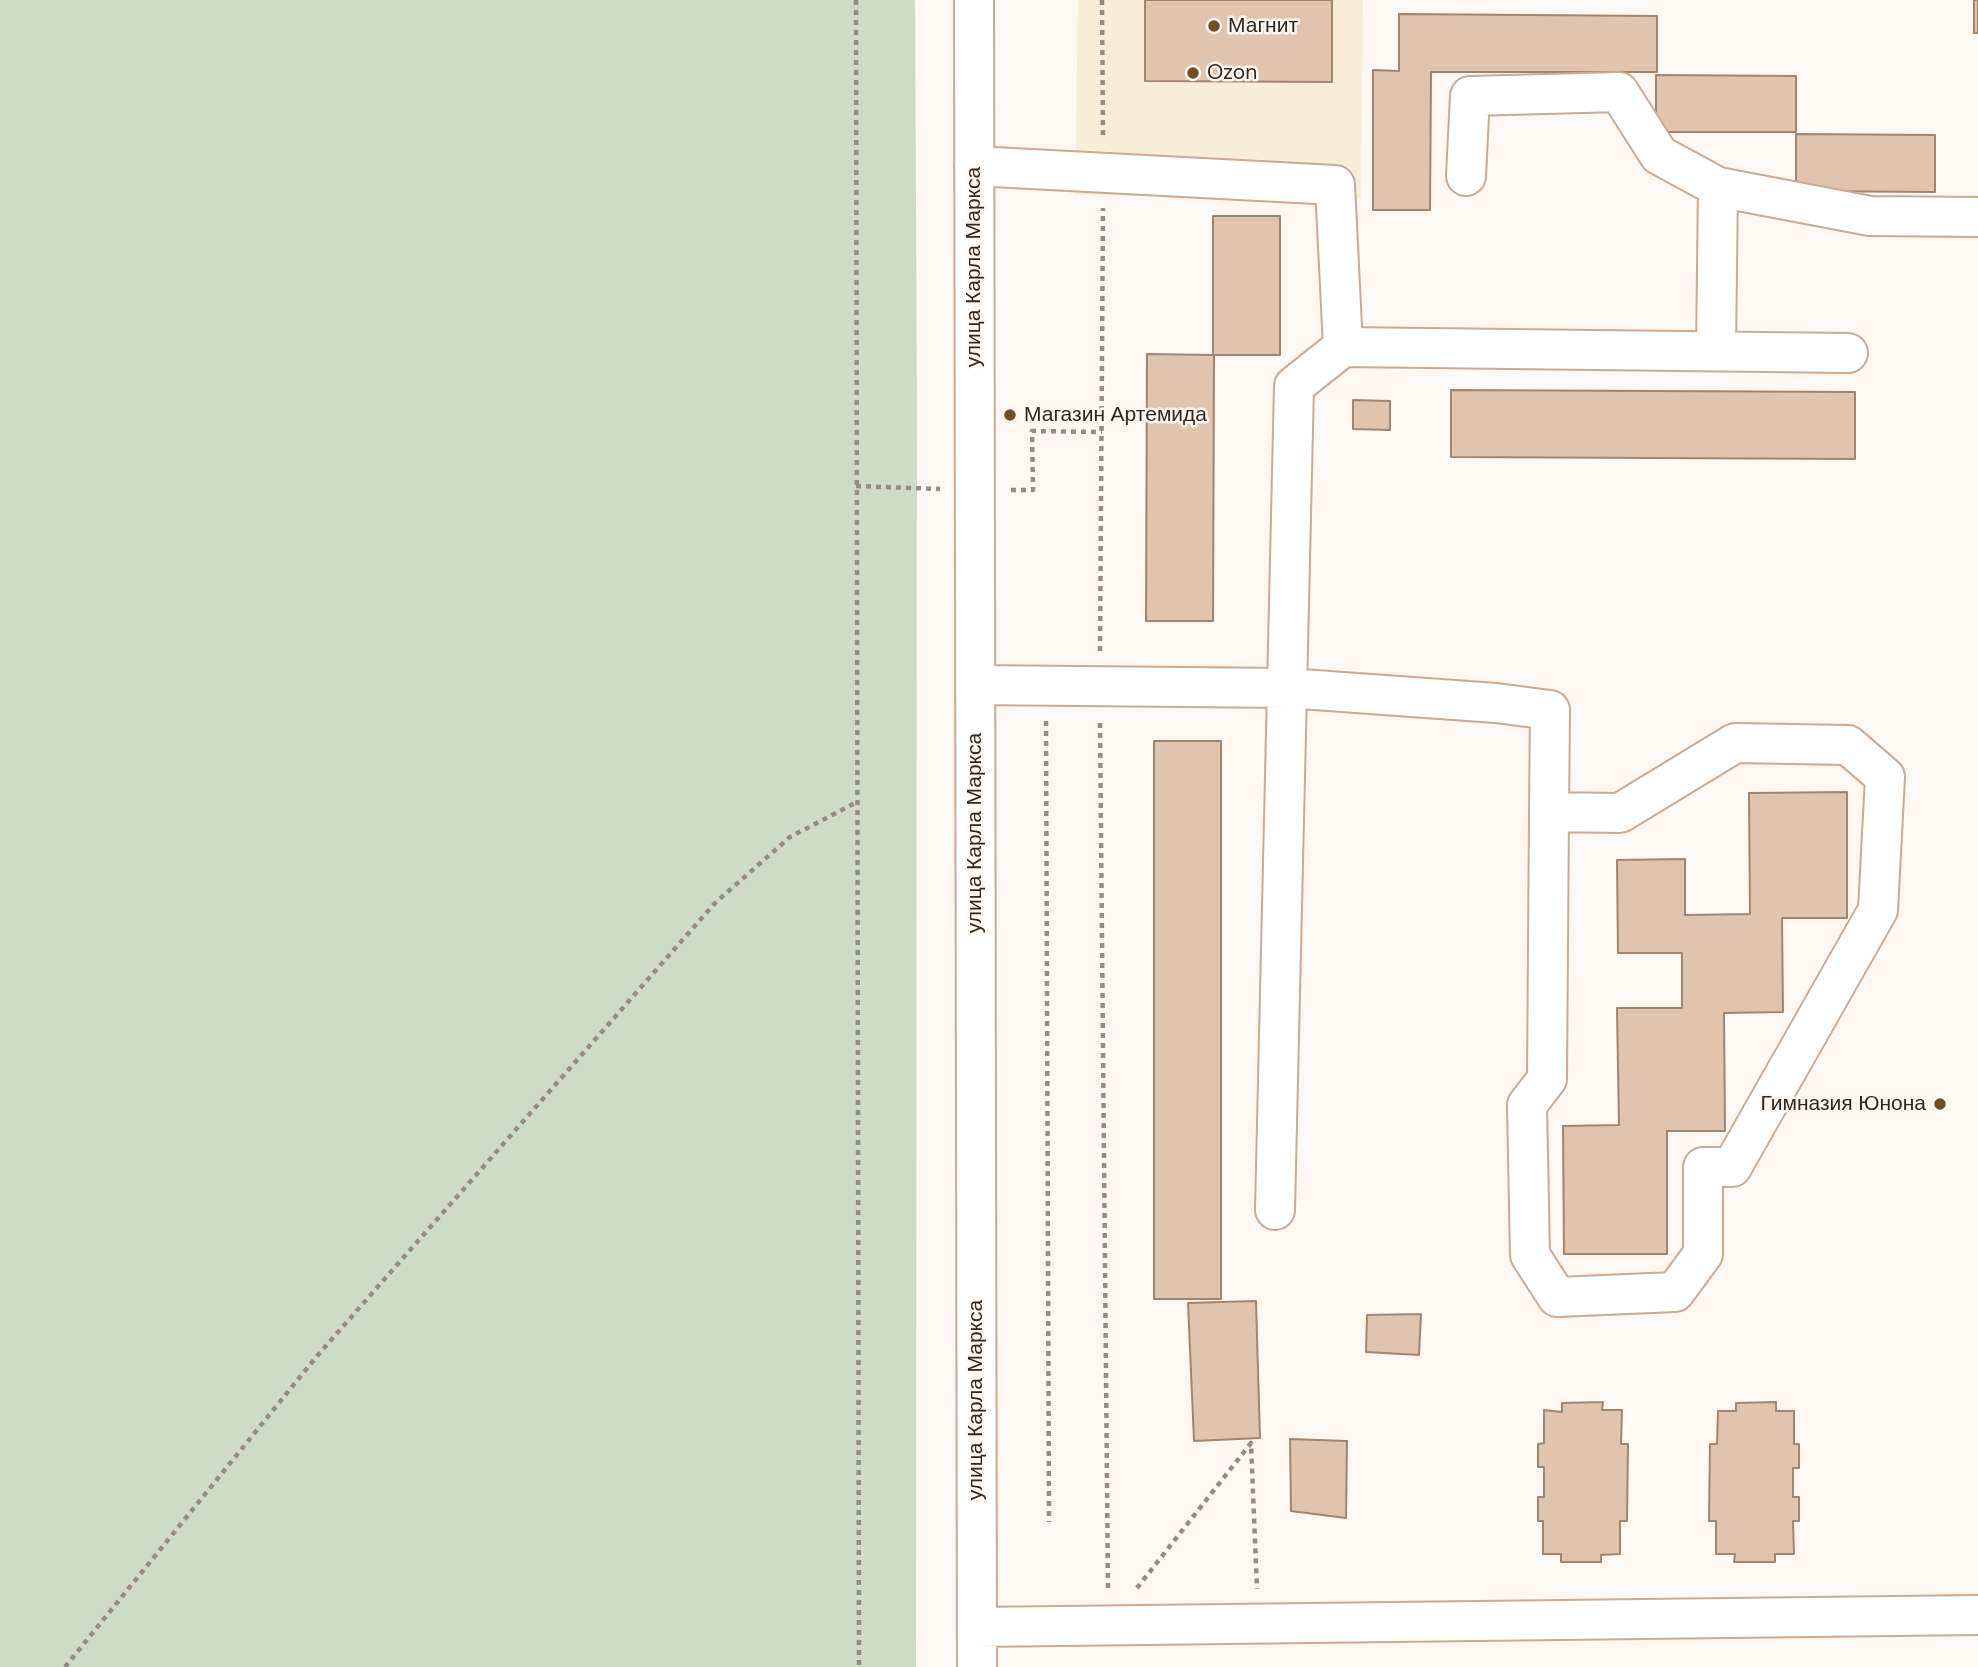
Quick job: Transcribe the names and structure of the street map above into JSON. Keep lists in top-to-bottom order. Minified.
{"streets":{"street":["улица Карла Маркса"]},"places":["Магнит","Ozon","Магазин Артемида","Гимназия Юнона"]}
